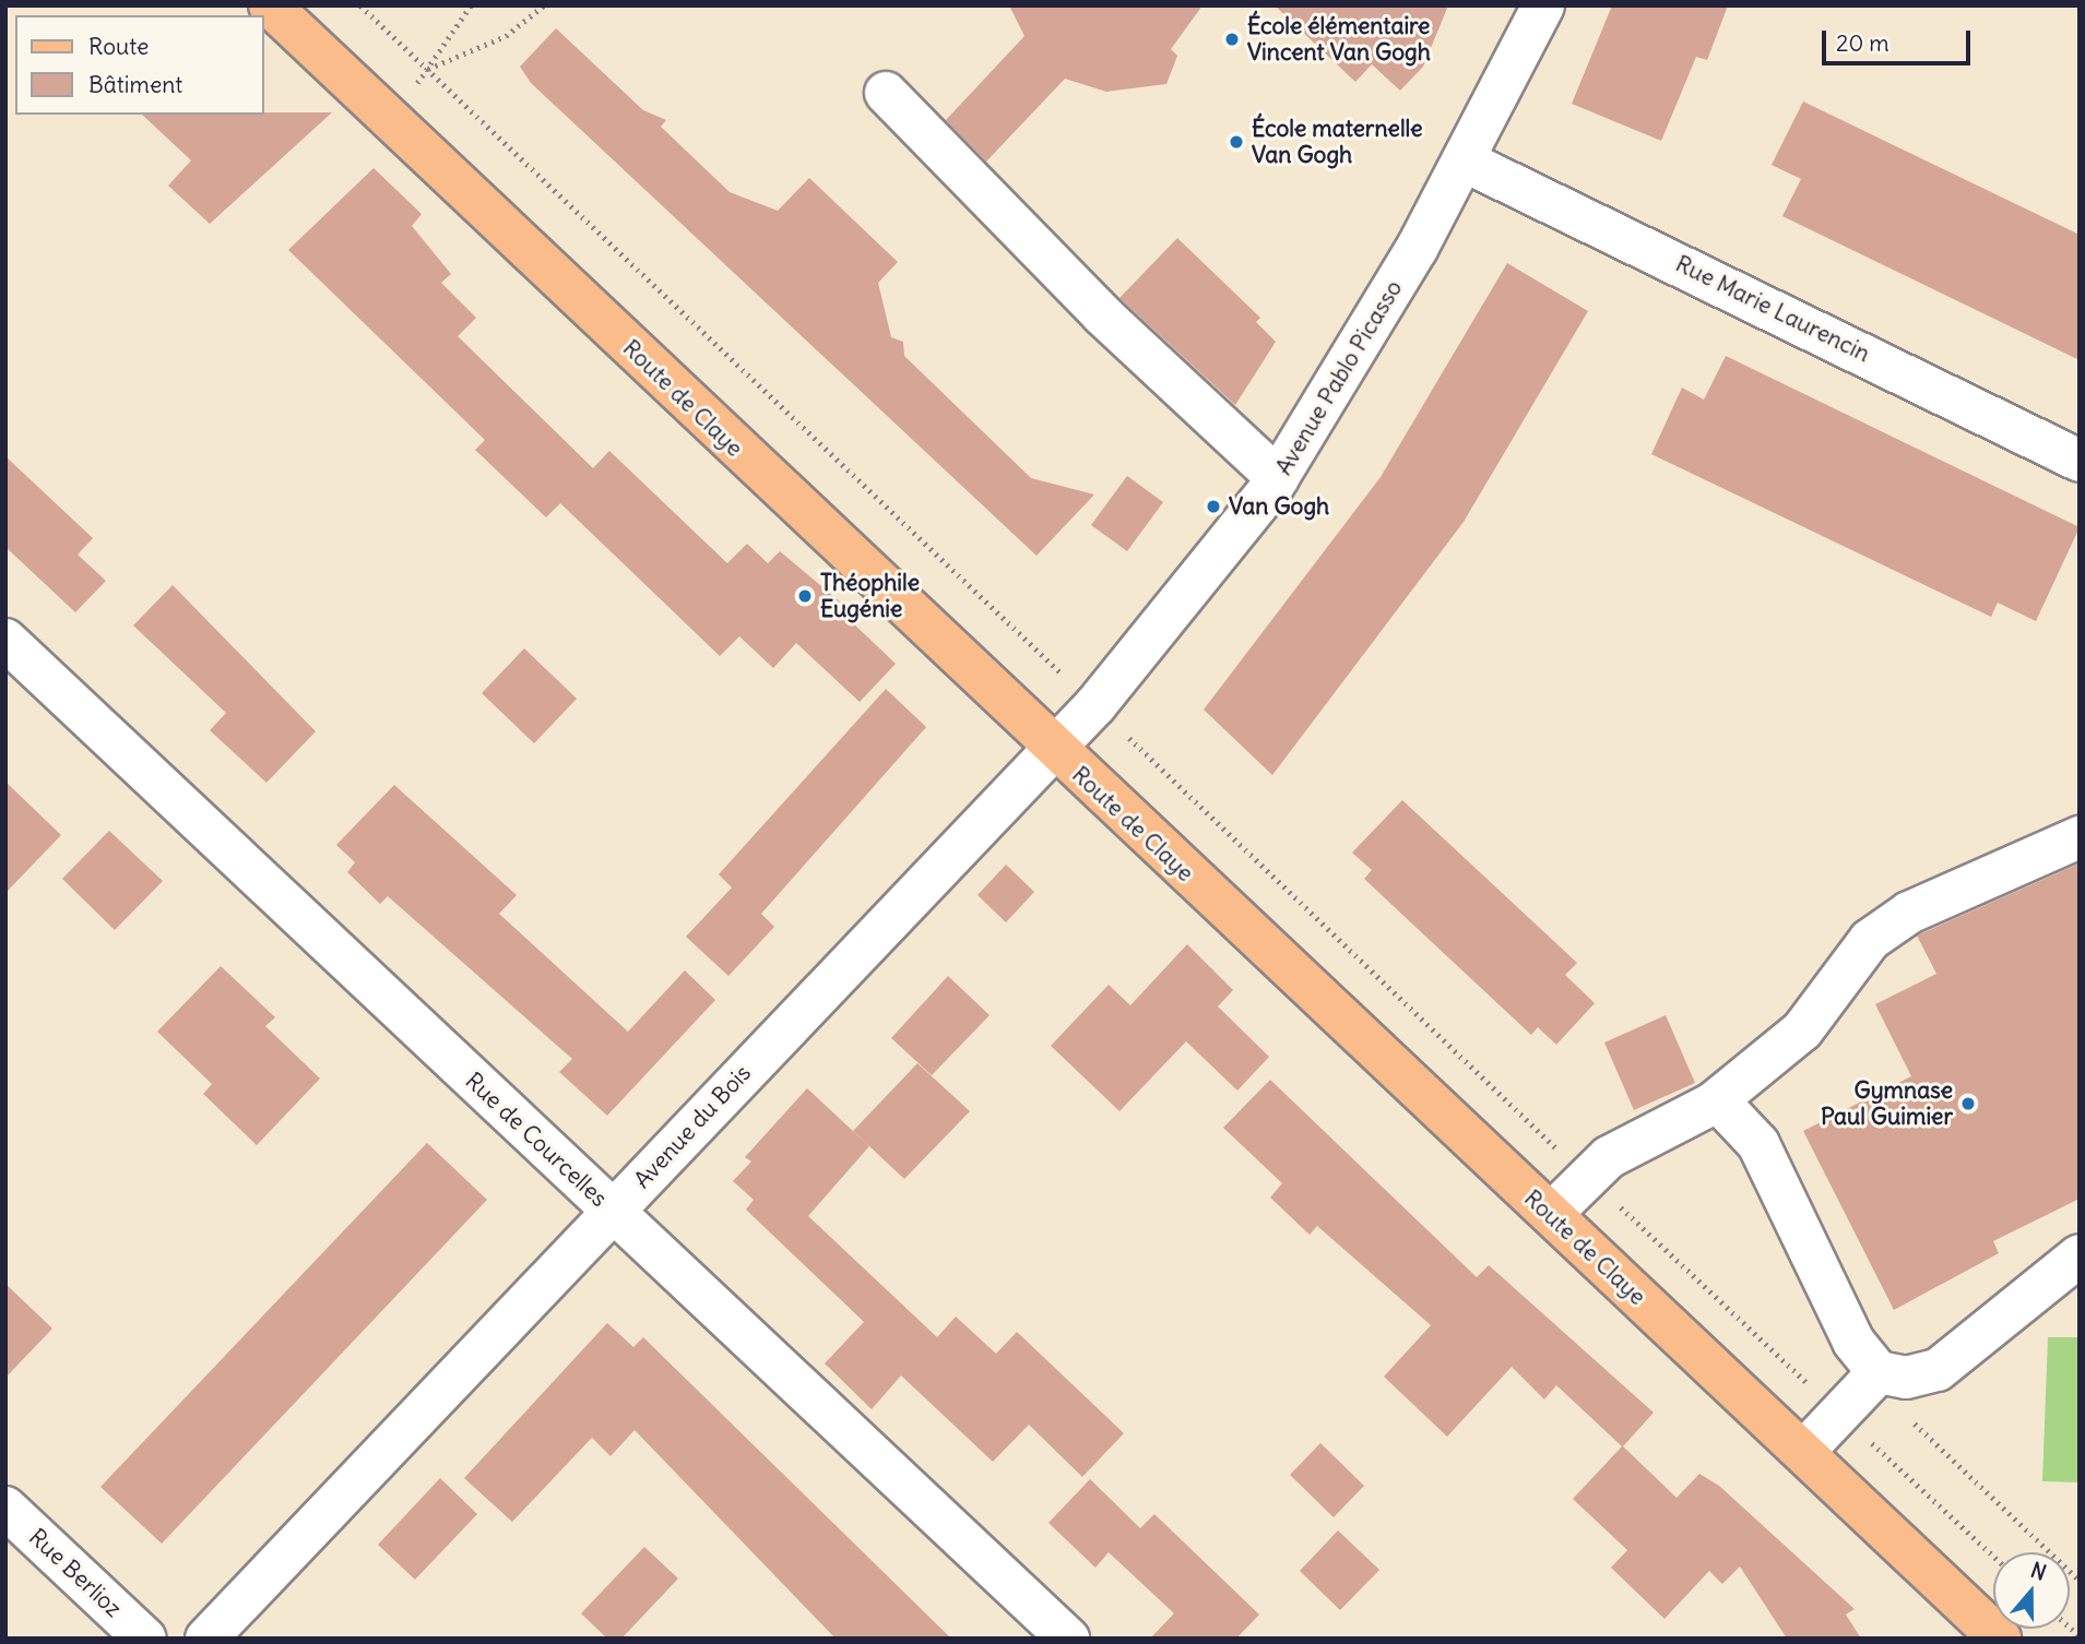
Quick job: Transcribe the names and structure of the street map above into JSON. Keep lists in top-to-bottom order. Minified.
{"streets":{"main road":["Route de Claye"],"street":["Rue Marie Laurencin","Avenue Pablo Picasso","Avenue du Bois","Rue de Courcelles","Rue Berlioz"]},"crossings":[["Rue Marie Laurencin","Avenue Pablo Picasso"],["Avenue Pablo Picasso","Route de Claye"],["Avenue Pablo Picasso","Avenue du Bois"],["Route de Claye","Avenue du Bois"],["Avenue du Bois","Rue de Courcelles"]],"places":["École élémentaire Vincent Van Gogh","École maternelle Van Gogh","Van Gogh","Théophile Eugénie","Gymnase Paul Guimier"],"legend":["Route","Bâtiment"],"scale_bar":"20 m","north":"top"}
